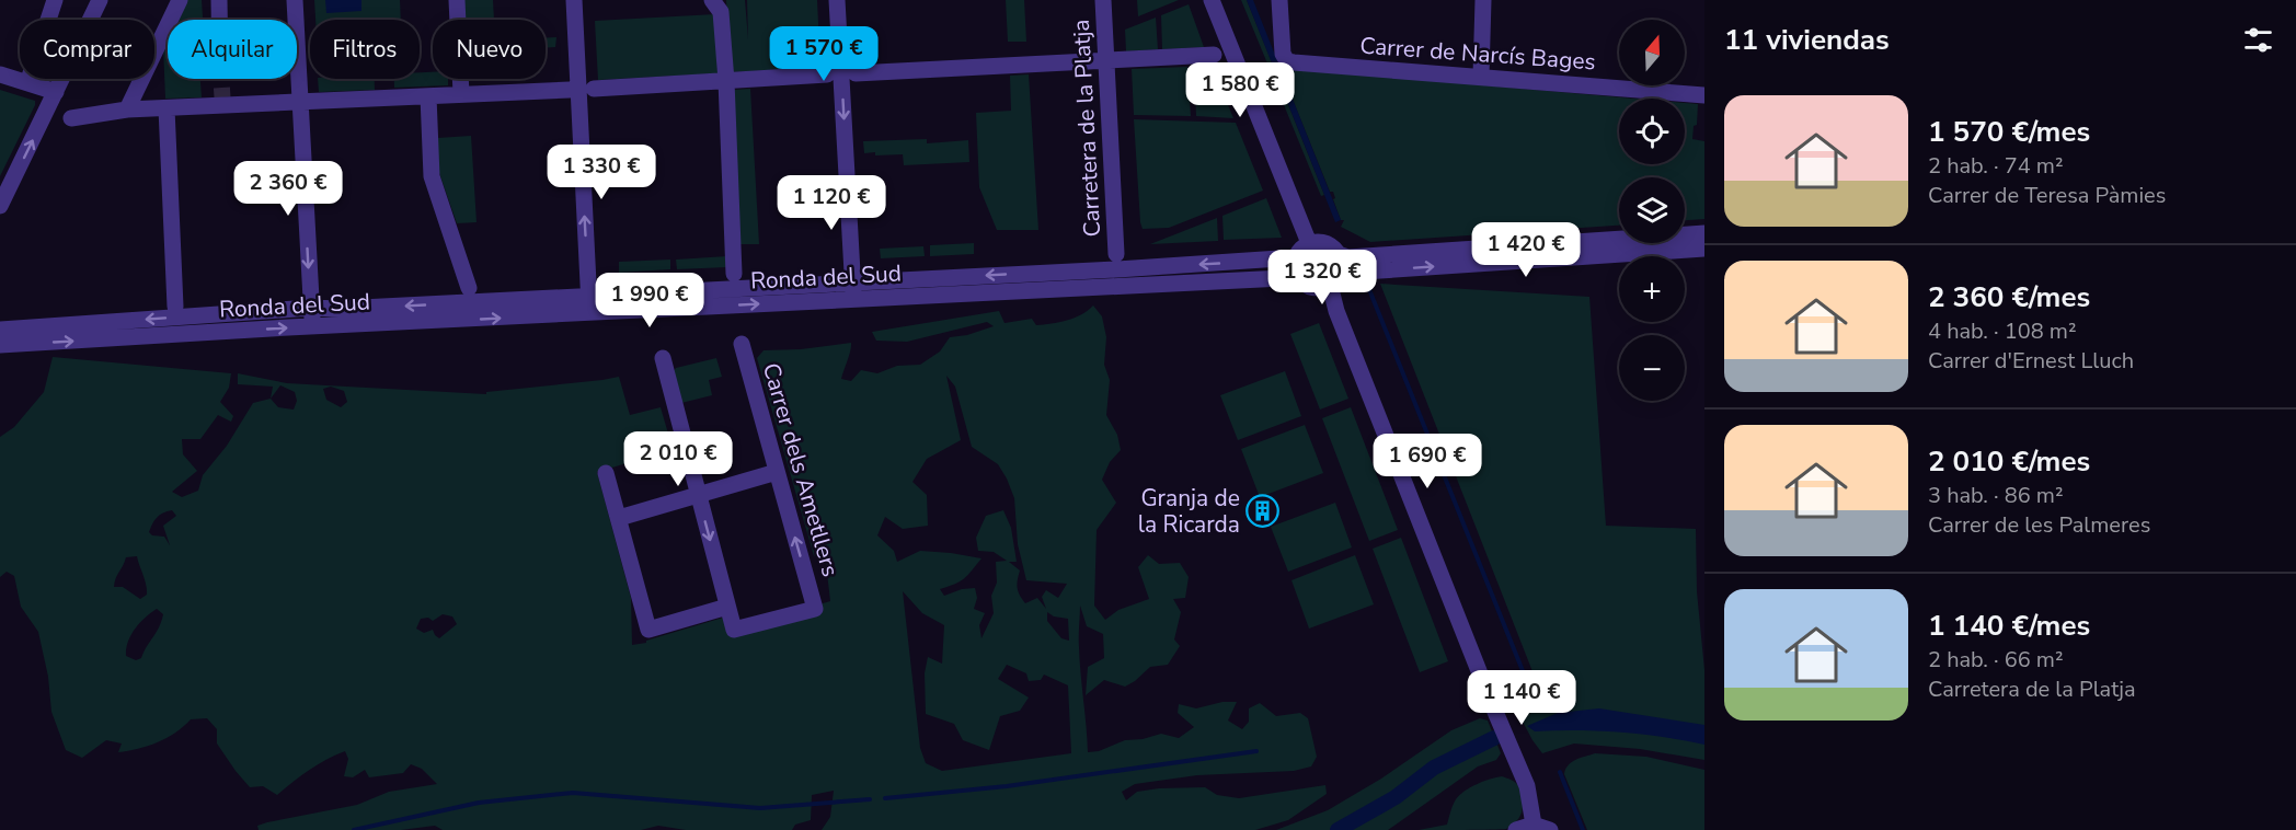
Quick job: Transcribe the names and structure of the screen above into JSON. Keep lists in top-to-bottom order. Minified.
{"streets":{"street":["Carrer de Narcís Bages","Carretera de la Platja","Ronda del Sud","Carrer dels Ametllers"]},"places":{"building":["Granja de la Ricarda"]},"north":"top","page":{"heading":"11 viviendas","map_buttons":["+","−"],"chip":["Comprar","Alquilar","Filtros","Nuevo"],"price":["1 570 €","1 580 €","1 330 €","2 360 €","1 120 €","1 420 €","1 320 €","1 990 €","2 010 €","1 690 €","1 140 €"],"list":[{"name":"1 570 €/mes","note":"2 hab. · 74 m² · Carrer de Teresa Pàmies"},{"name":"2 360 €/mes","note":"4 hab. · 108 m² · Carrer d'Ernest Lluch"},{"name":"2 010 €/mes","note":"3 hab. · 86 m² · Carrer de les Palmeres"},{"name":"1 140 €/mes","note":"2 hab. · 66 m² · Carretera de la Platja"}]}}
